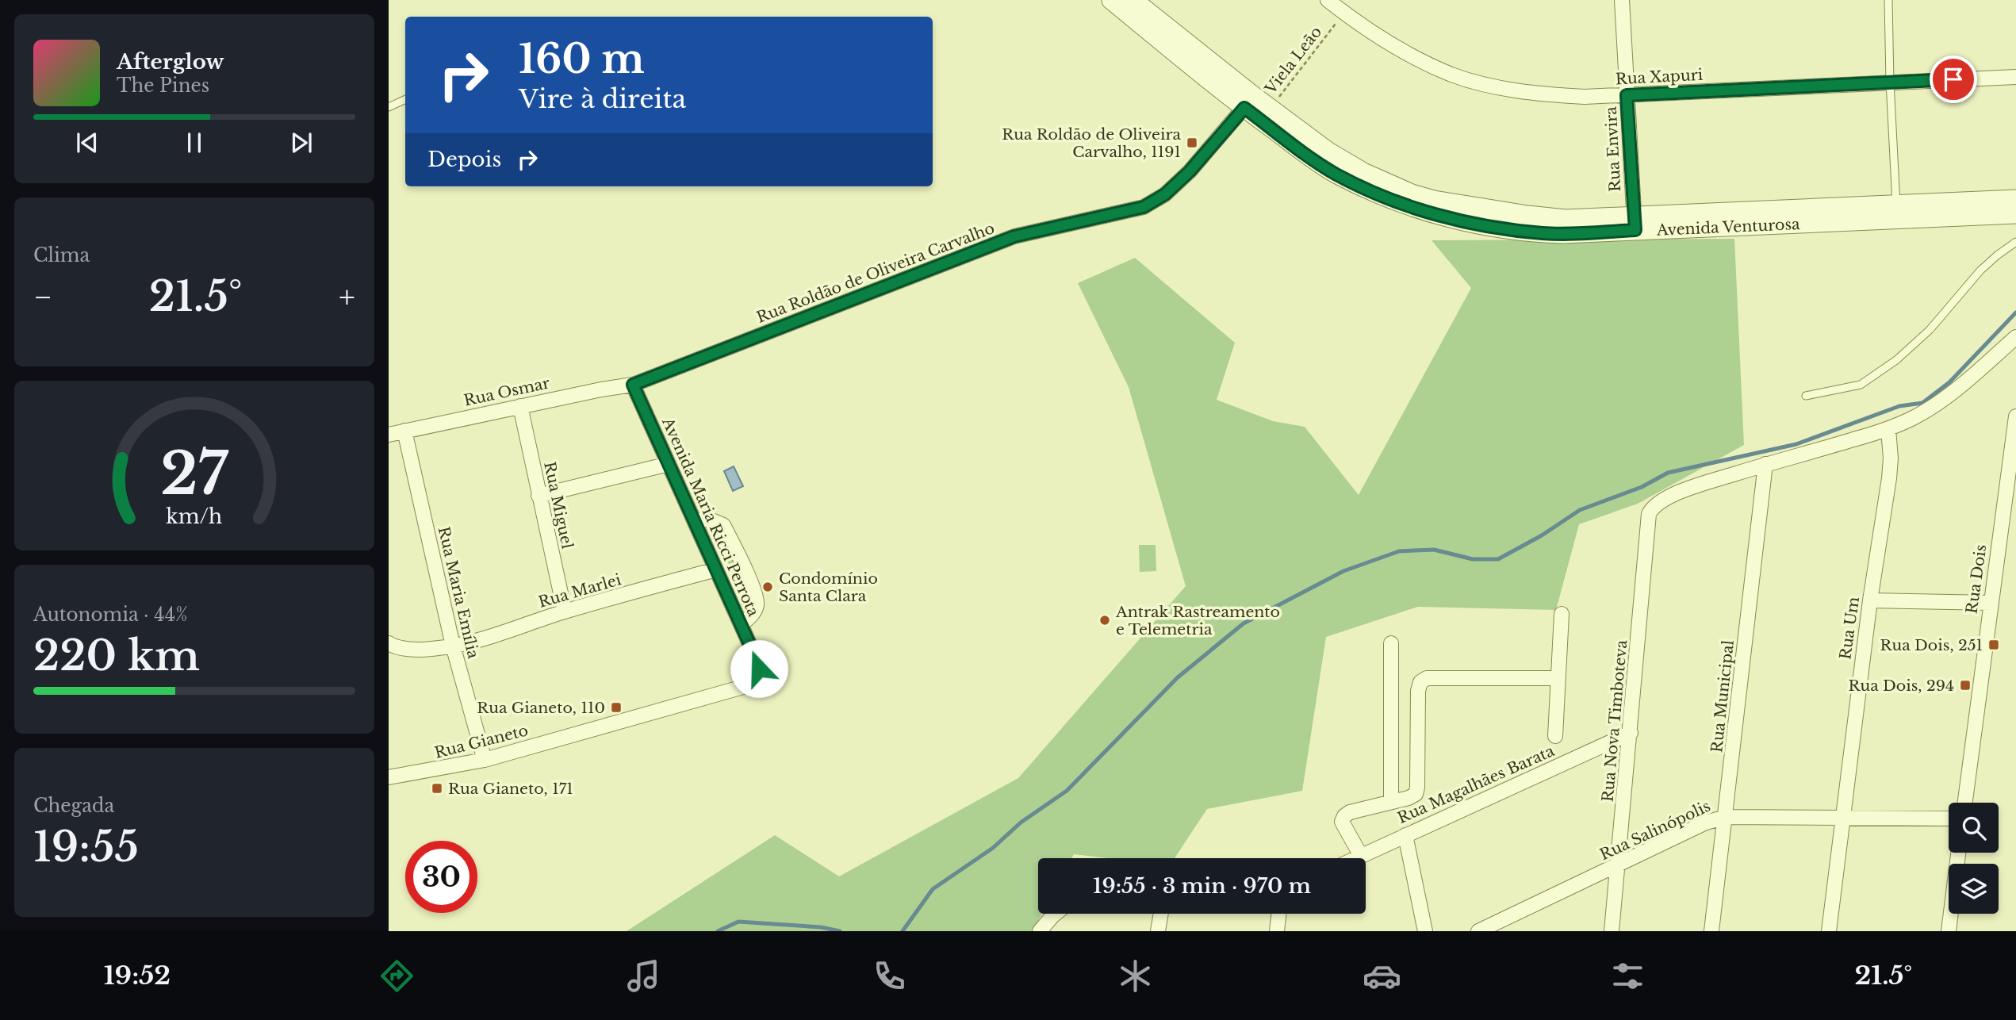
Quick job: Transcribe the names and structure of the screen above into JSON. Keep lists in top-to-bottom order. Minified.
{"streets":{"street":["Rua Xapuri","Rua Envira","Avenida Venturosa","Rua Roldão de Oliveira Carvalho","Rua Osmar","Rua Miguel","Avenida Maria Ricci Perrota","Rua Dois","Rua Marlei","Rua Maria Emília","Rua Um","Rua Municipal","Rua Nova Timboteva","Rua Gianeto","Rua Magalhães Barata","Rua Salinópolis"],"path":["Viela Leão"]},"crossings":[["Viela Leão","Rua Xapuri"],["Viela Leão","Avenida Venturosa"],["Rua Xapuri","Rua Envira"],["Rua Envira","Avenida Venturosa"],["Avenida Venturosa","Rua Roldão de Oliveira Carvalho"],["Rua Roldão de Oliveira Carvalho","Rua Osmar"],["Rua Roldão de Oliveira Carvalho","Avenida Maria Ricci Perrota"],["Rua Osmar","Rua Miguel"],["Rua Osmar","Avenida Maria Ricci Perrota"],["Rua Osmar","Rua Maria Emília"],["Rua Miguel","Rua Marlei"],["Avenida Maria Ricci Perrota","Rua Marlei"],["Avenida Maria Ricci Perrota","Rua Gianeto"],["Rua Marlei","Rua Maria Emília"],["Rua Maria Emília","Rua Gianeto"],["Rua Um","Rua Salinópolis"],["Rua Municipal","Rua Nova Timboteva"],["Rua Municipal","Rua Salinópolis"],["Rua Nova Timboteva","Rua Magalhães Barata"],["Rua Nova Timboteva","Rua Salinópolis"]],"places":{"transit":["Rua Roldão de Oliveira Carvalho, 1191","Rua Dois, 251","Rua Dois, 294","Rua Gianeto, 110","Rua Gianeto, 171"],"other":["Condomínio Santa Clara","Antrak Rastreamento e Telemetria"]},"page":{"turn":["160 m","Vire à direita"],"song":["Afterglow","The Pines"],"then":"Depois","tile":["Clima",["Autonomia · 44%","220 km"],["Chegada","19:55"]],"heat":["−","21.5°","+"],"limit":"30","trip":"19:55 · 3 min · 970 m","tabs":["19:52","21.5°"],"gauge":["27","km/h"]}}
